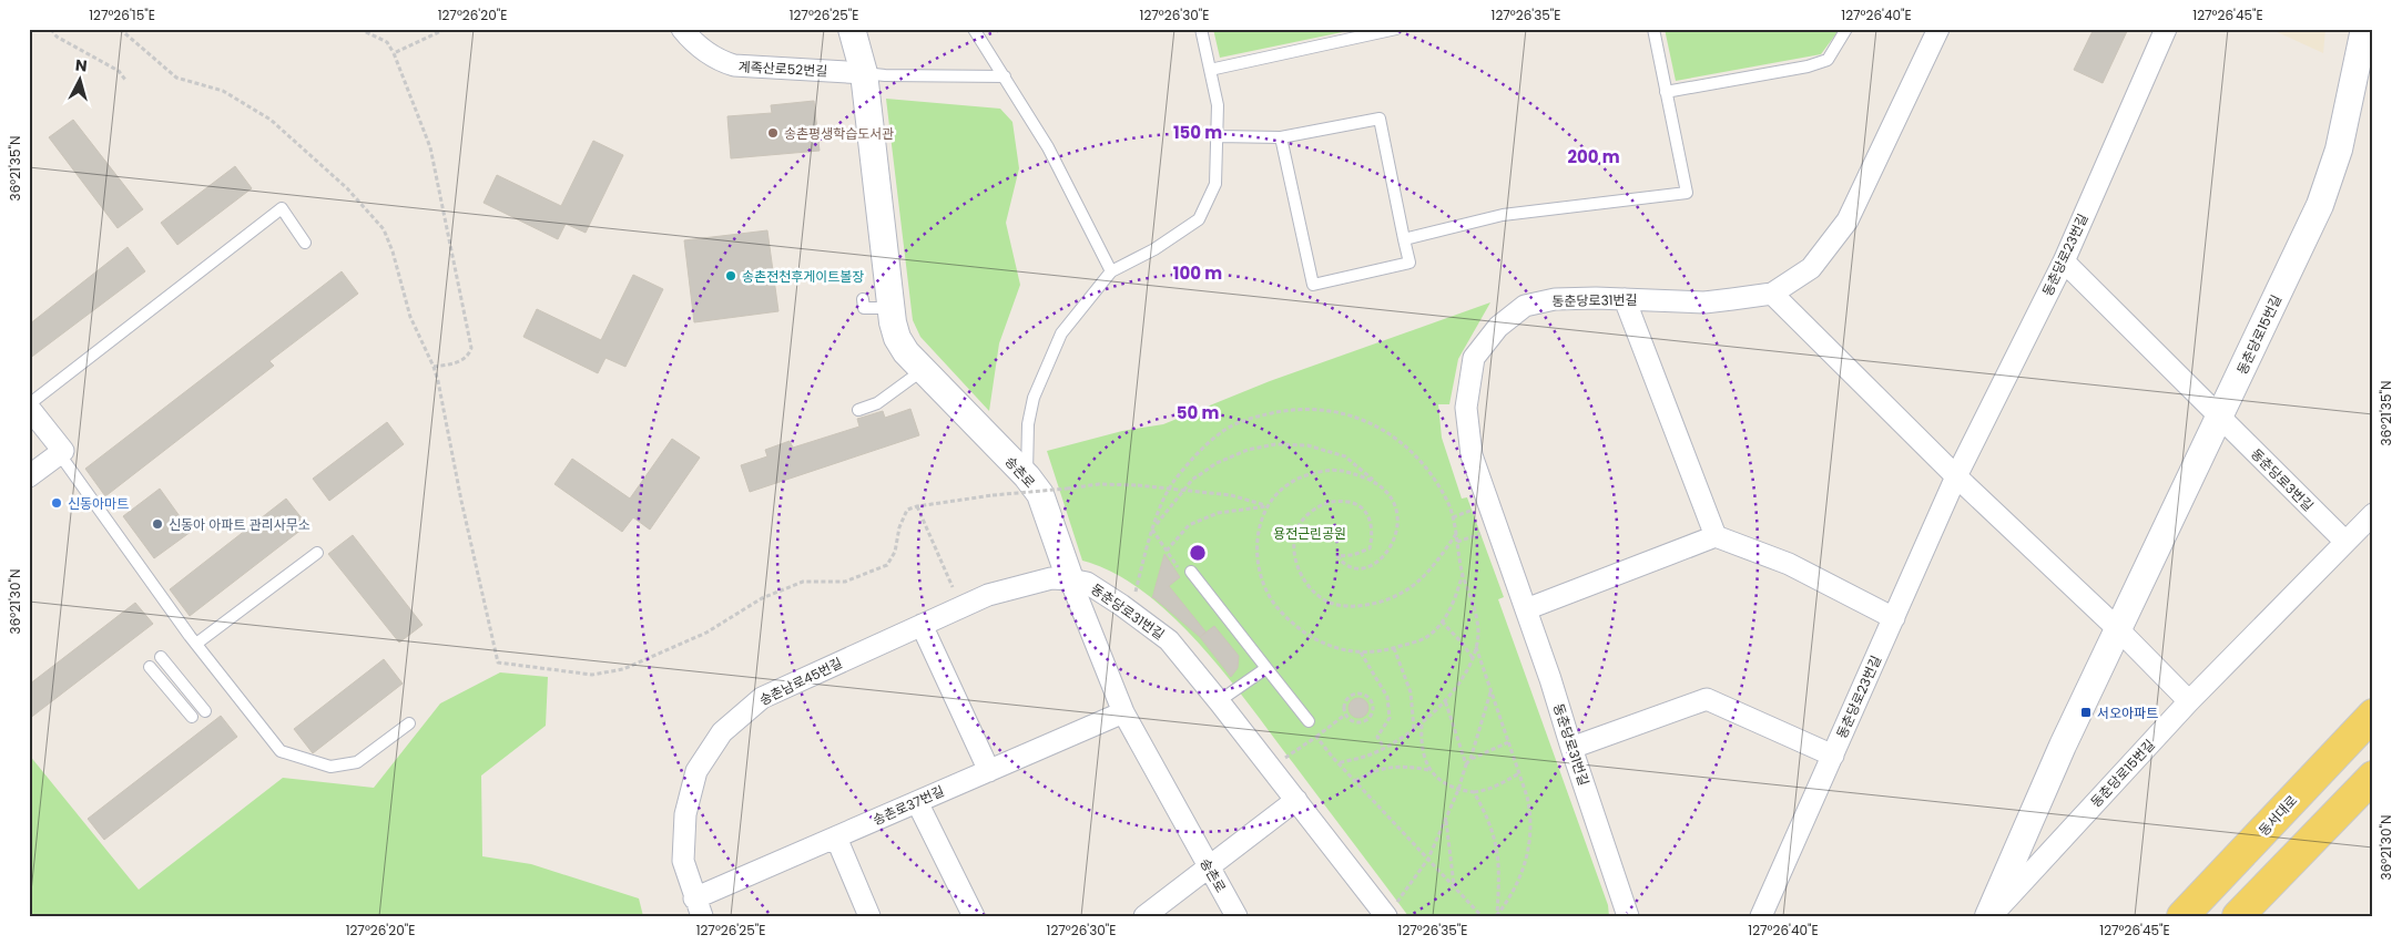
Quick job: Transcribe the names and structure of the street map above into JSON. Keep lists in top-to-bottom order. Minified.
{"streets":{"main road":["동서대로"],"street":["계족산로52번길","동춘당로23번길","동춘당로31번길","동춘당로15번길","송촌로","동춘당로3번길","송촌남로45번길","송촌로37번길"]},"crossings":[["계족산로52번길","송촌로"],["동춘당로23번길","동춘당로3번길"],["동춘당로31번길","송촌로"],["동춘당로31번길","송촌남로45번길"],["동춘당로15번길","동춘당로3번길"],["송촌로","송촌남로45번길"],["송촌로","송촌로37번길"],["송촌남로45번길","송촌로37번길"]],"parks":["용전근린공원"],"places":{"other":["송촌평생학습도서관","송촌전천후게이트볼장","신동아마트","신동아 아파트 관리사무소"],"transit":["서오아파트"]},"north":"top","coordinates":["127°26'15\"E","127°26'20\"E","127°26'25\"E","127°26'30\"E","127°26'35\"E","127°26'40\"E","127°26'45\"E","36°21'35\"N","36°21'30\"N"],"rings":["150 m","200 m","100 m","50 m"]}
